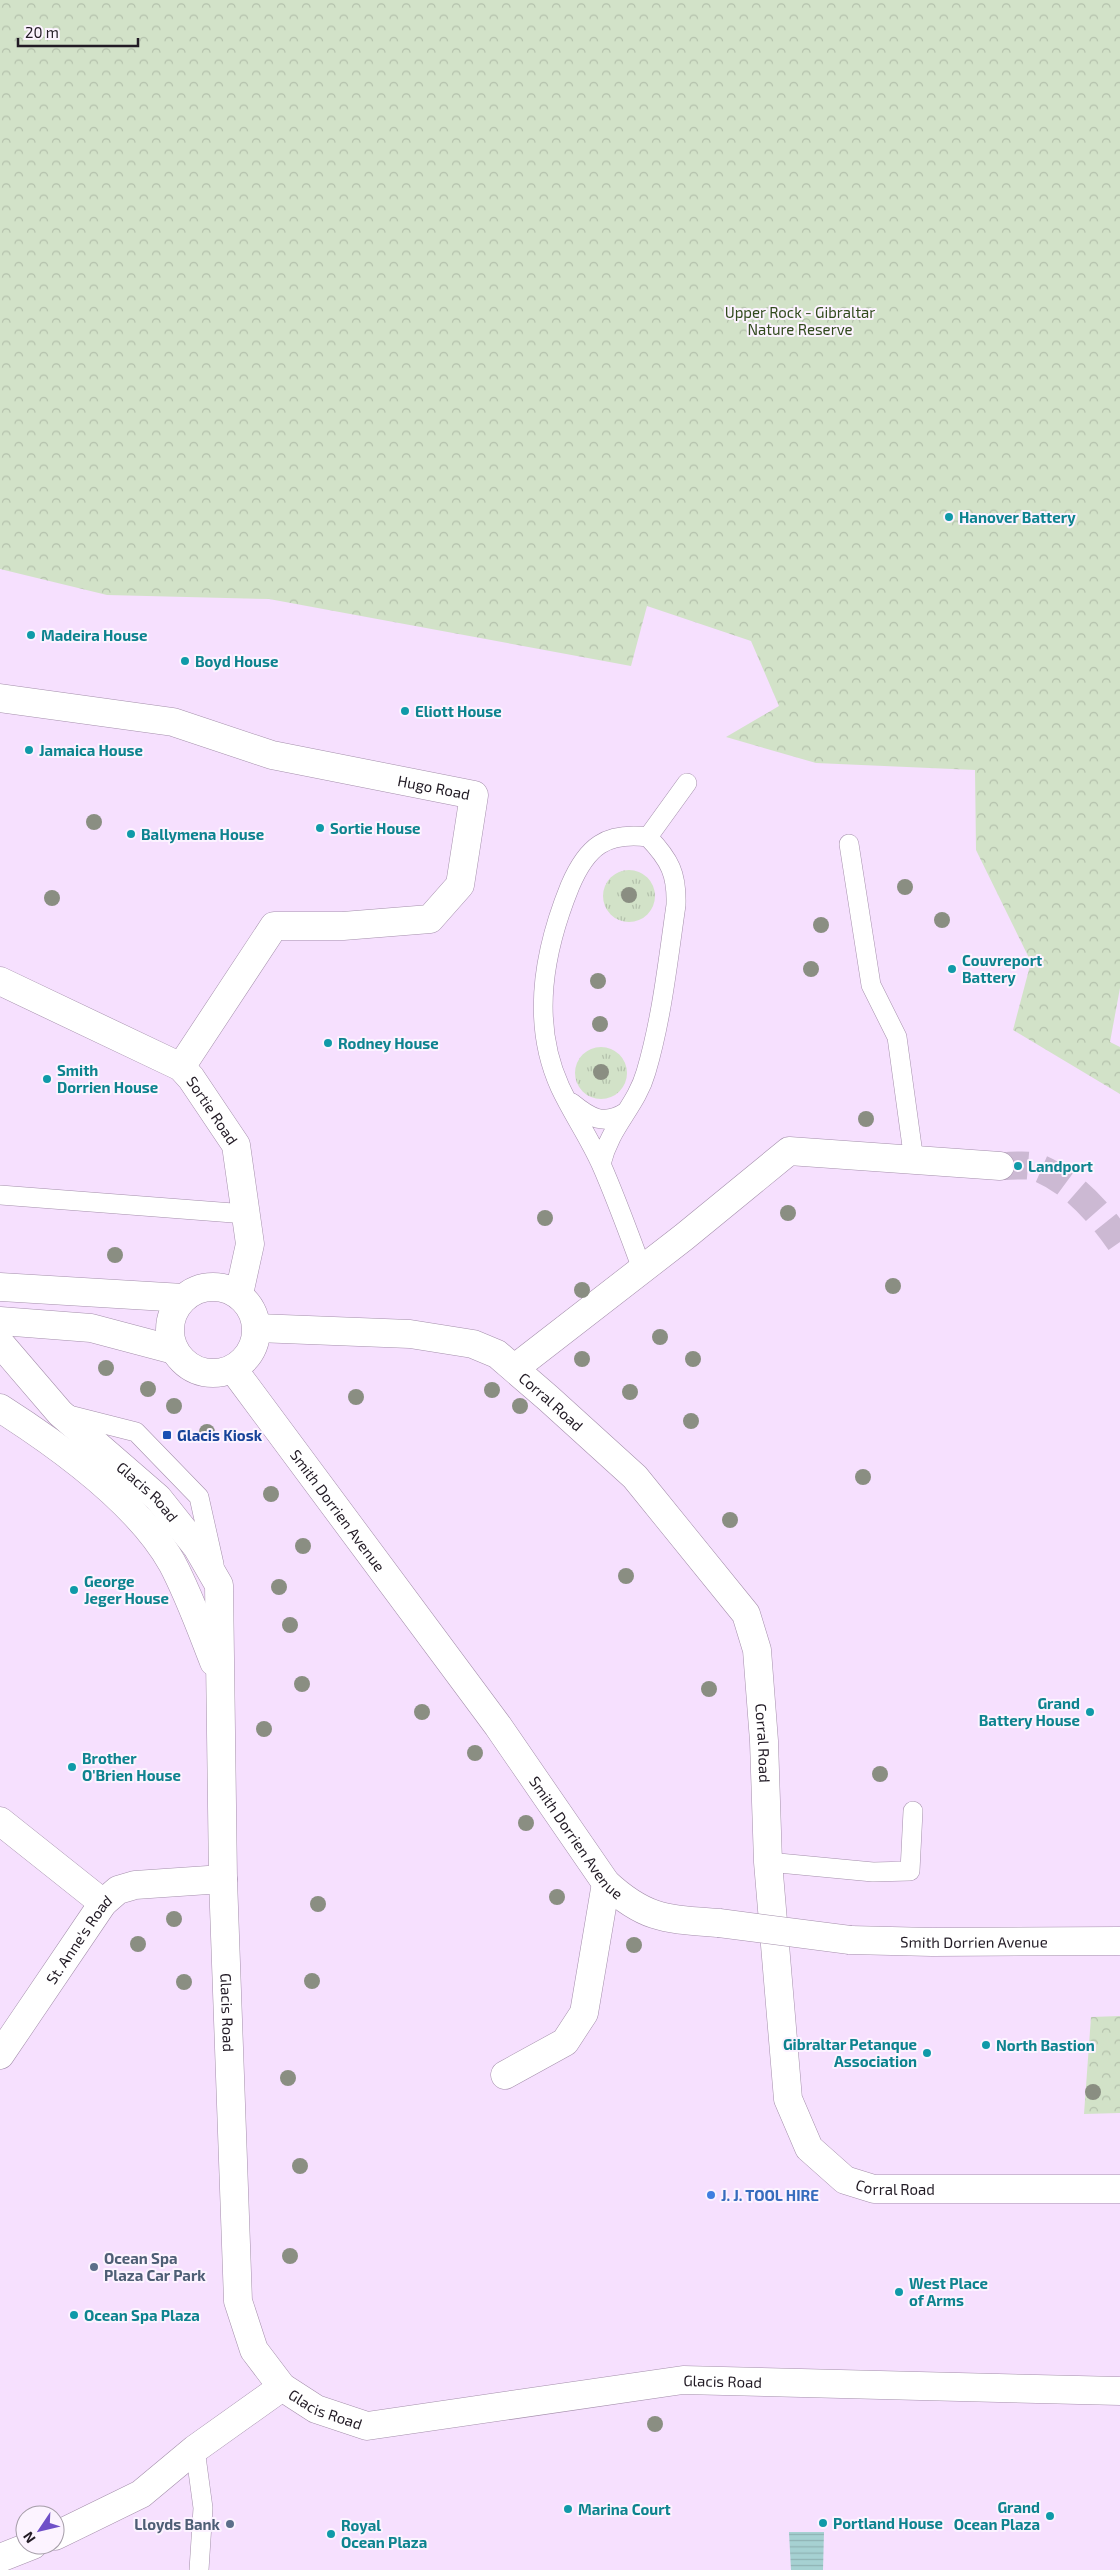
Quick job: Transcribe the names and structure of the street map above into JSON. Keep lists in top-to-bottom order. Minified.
{"streets":{"street":["Hugo Road","Sortie Road","Corral Road","Glacis Road","Smith Dorrien Avenue","St. Anne's Road"]},"crossings":[["Hugo Road","Sortie Road"],["Sortie Road","Corral Road"],["Sortie Road","Smith Dorrien Avenue"],["Corral Road","Smith Dorrien Avenue"],["Glacis Road","St. Anne's Road"]],"parks":["Upper Rock - Gibraltar Nature Reserve"],"places":{"other":["Hanover Battery","Madeira House","Boyd House","Eliott House","Jamaica House","Sortie House","Ballymena House","Couvreport Battery","Rodney House","Smith Dorrien House","Landport","George Jeger House","Grand Battery House","Brother O'Brien House","North Bastion","Gibraltar Petanque Association","J. J. TOOL HIRE","Ocean Spa Plaza Car Park","West Place of Arms","Ocean Spa Plaza","Marina Court","Grand Ocean Plaza","Portland House","Lloyds Bank","Royal Ocean Plaza"],"transit":["Glacis Kiosk"]},"scale_bar":"20 m","north":"bottom left"}
